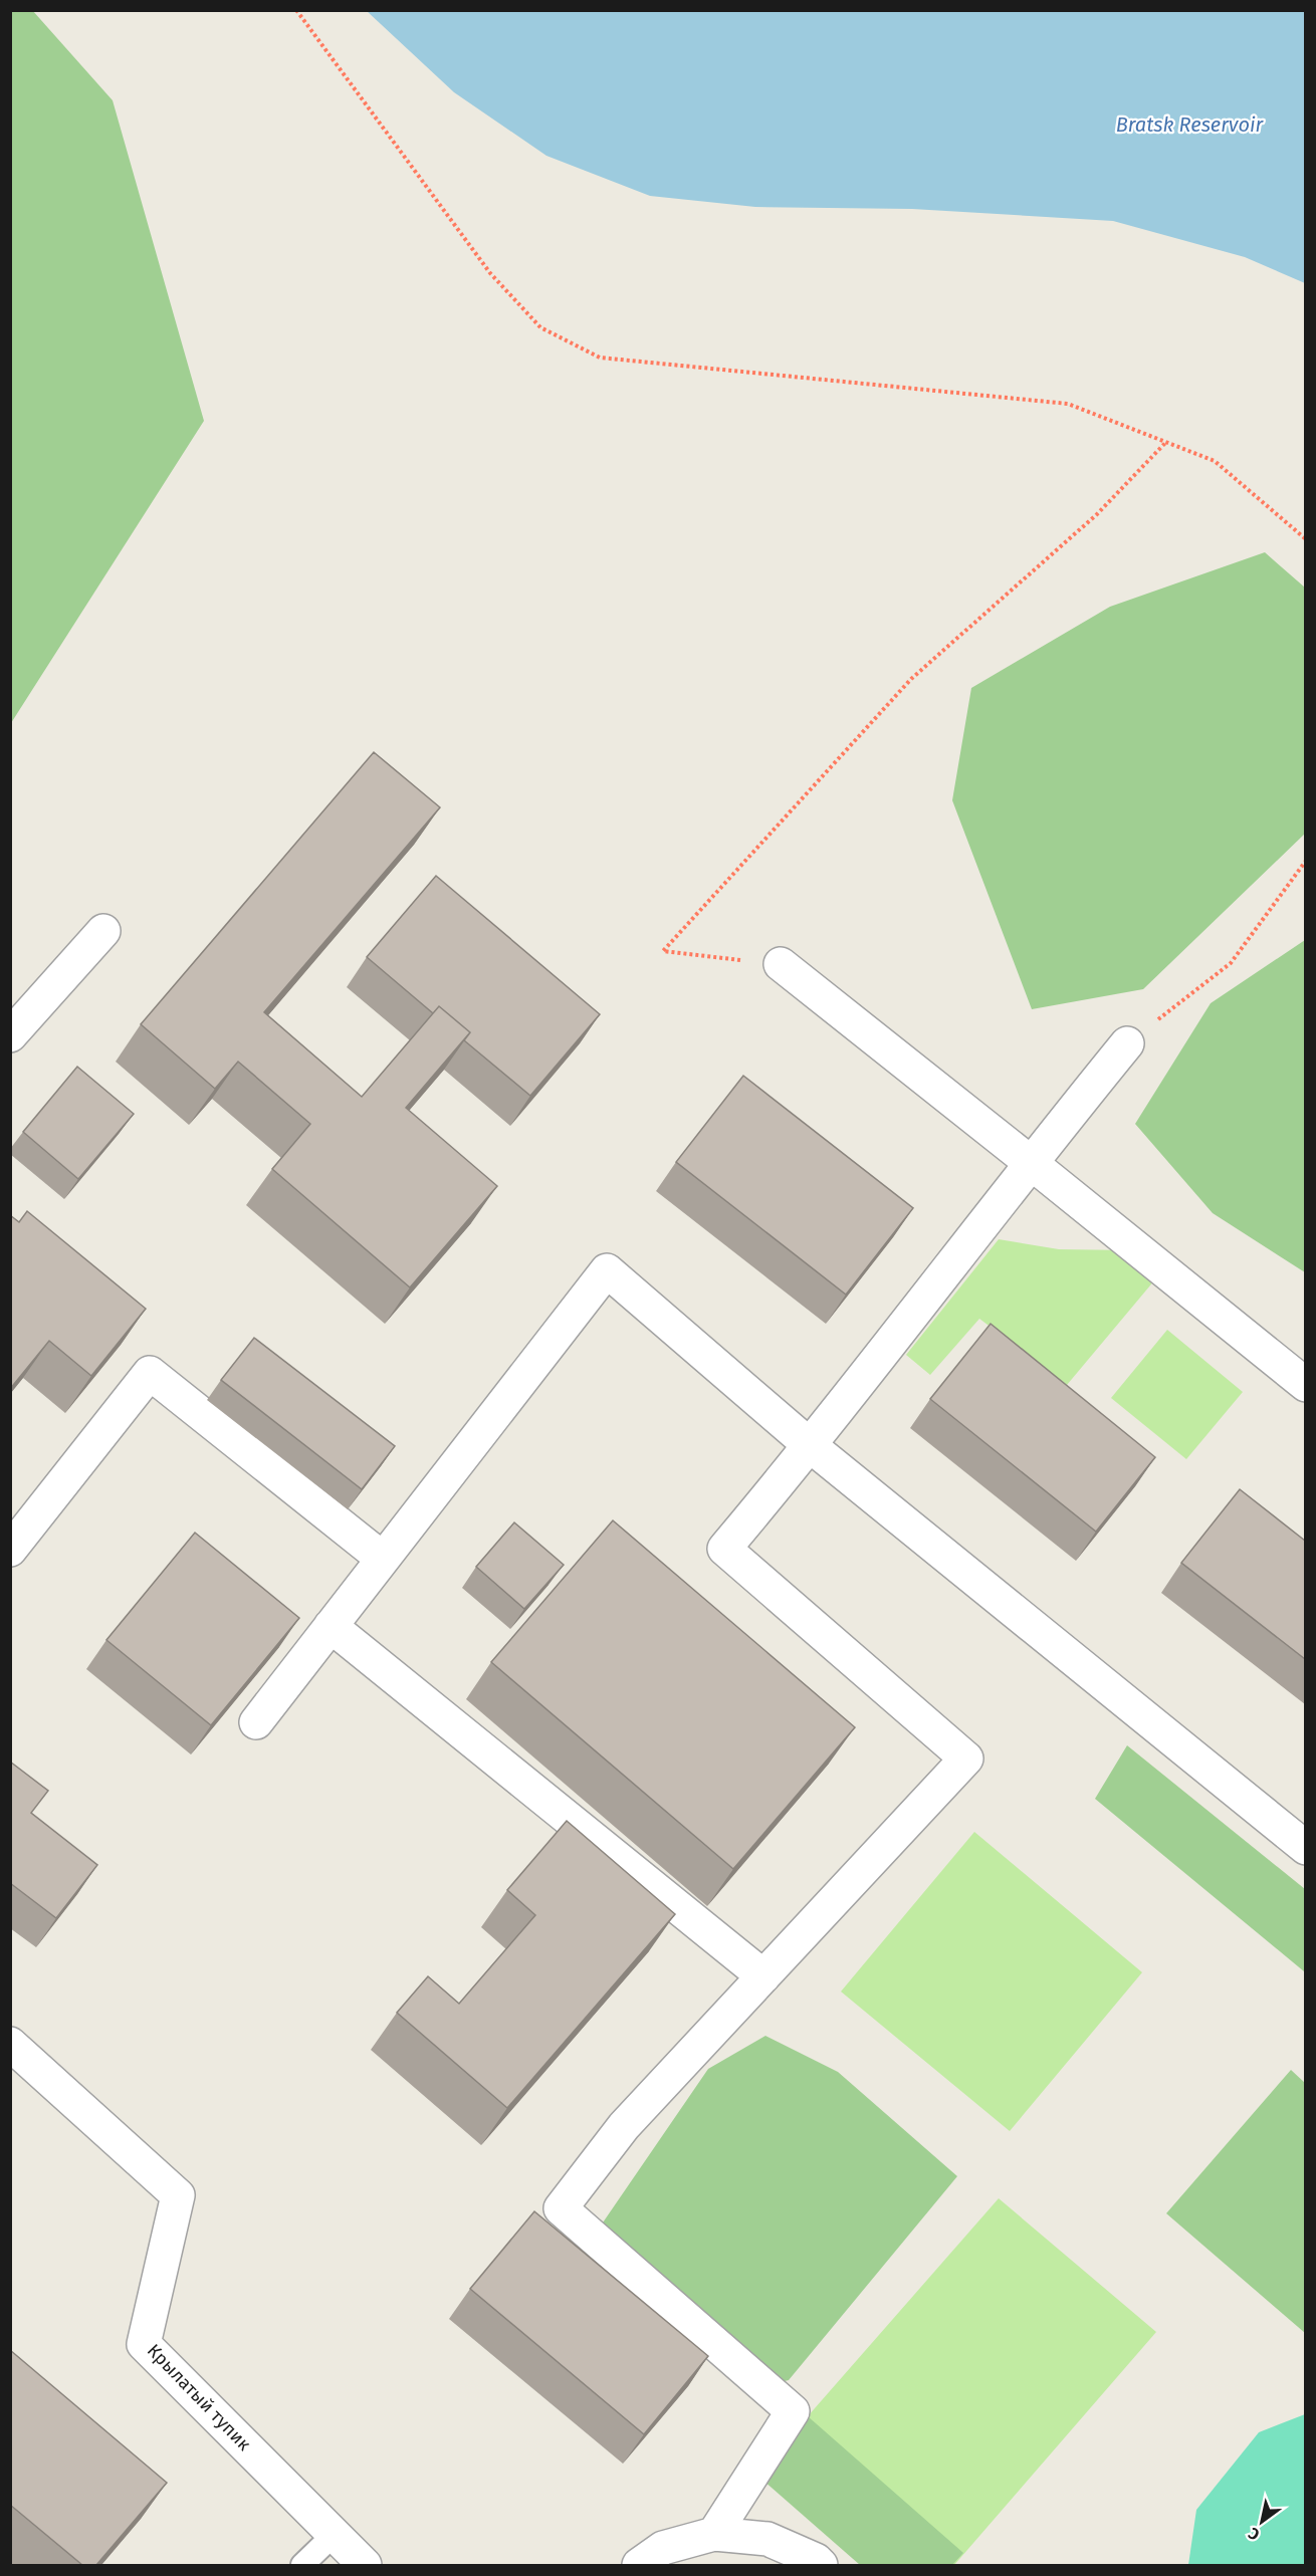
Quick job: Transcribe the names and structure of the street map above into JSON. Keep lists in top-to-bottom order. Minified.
{"streets":{"street":["Крылатый тупик"]},"water":["Bratsk Reservoir"],"north":"bottom left"}
